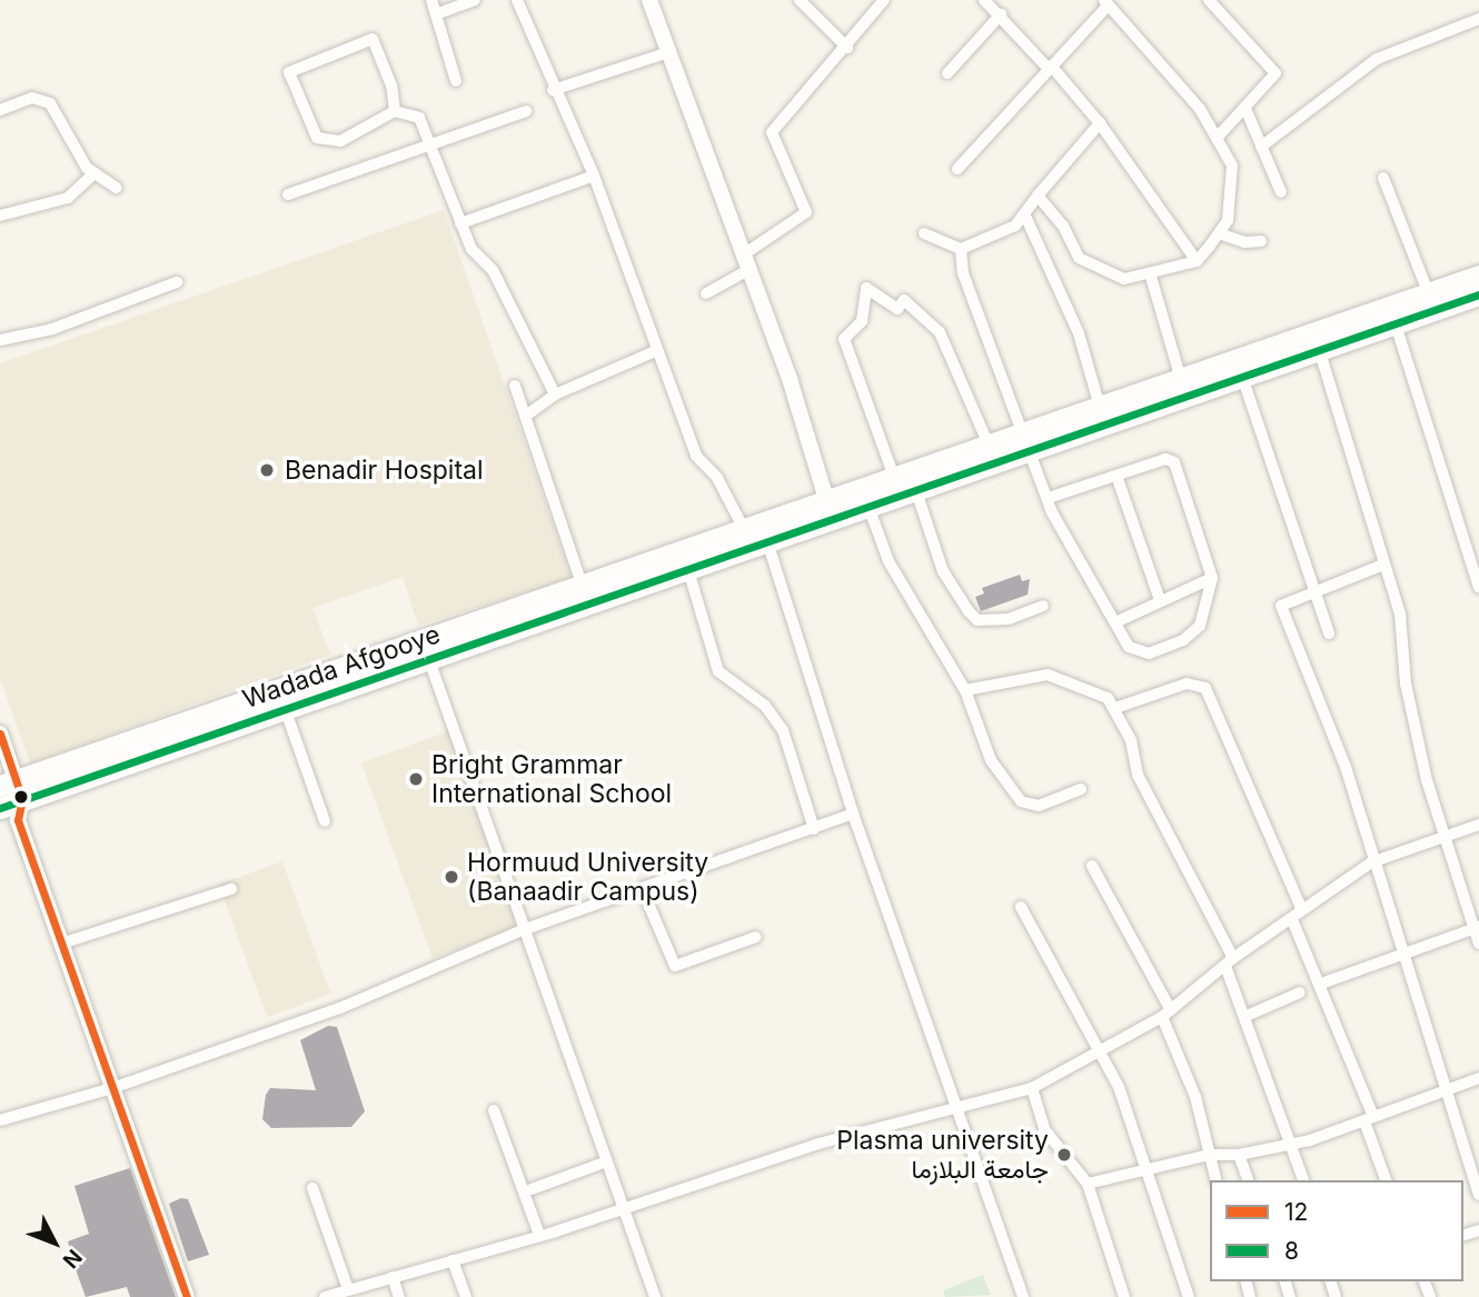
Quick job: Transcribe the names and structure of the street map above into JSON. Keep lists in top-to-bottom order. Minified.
{"streets":{"highway":["Wadada Afgooye"]},"places":["Benadir Hospital","Bright Grammar International School","Hormuud University (Banaadir Campus)","Plasma university جامعة البلازما"],"lines":["transit line 8","transit line 12"],"legend":["12","8"],"north":"bottom right"}
